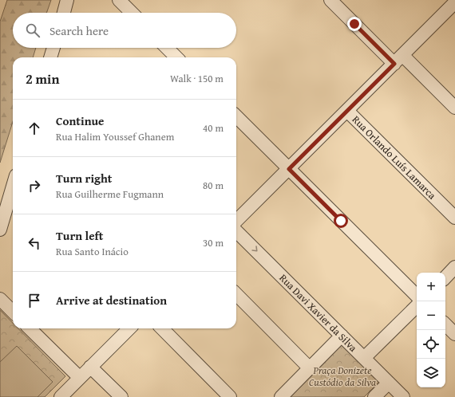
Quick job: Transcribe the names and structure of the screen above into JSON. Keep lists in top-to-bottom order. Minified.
{"streets":{"street":["Rua Orlando Luís Lamarca","Rua Davi Xavier da Silva"]},"parks":["Praça Donizete Custódio da Silva"],"page":{"search":"Search here","heading":["2 min","Walk · 150 m"],"list":[["Continue","Rua Halim Youssef Ghanem","40 m"],["Turn right","Rua Guilherme Fugmann","80 m"],["Turn left","Rua Santo Inácio","30 m"],"Arrive at destination"],"map_buttons":["+","−"]}}
